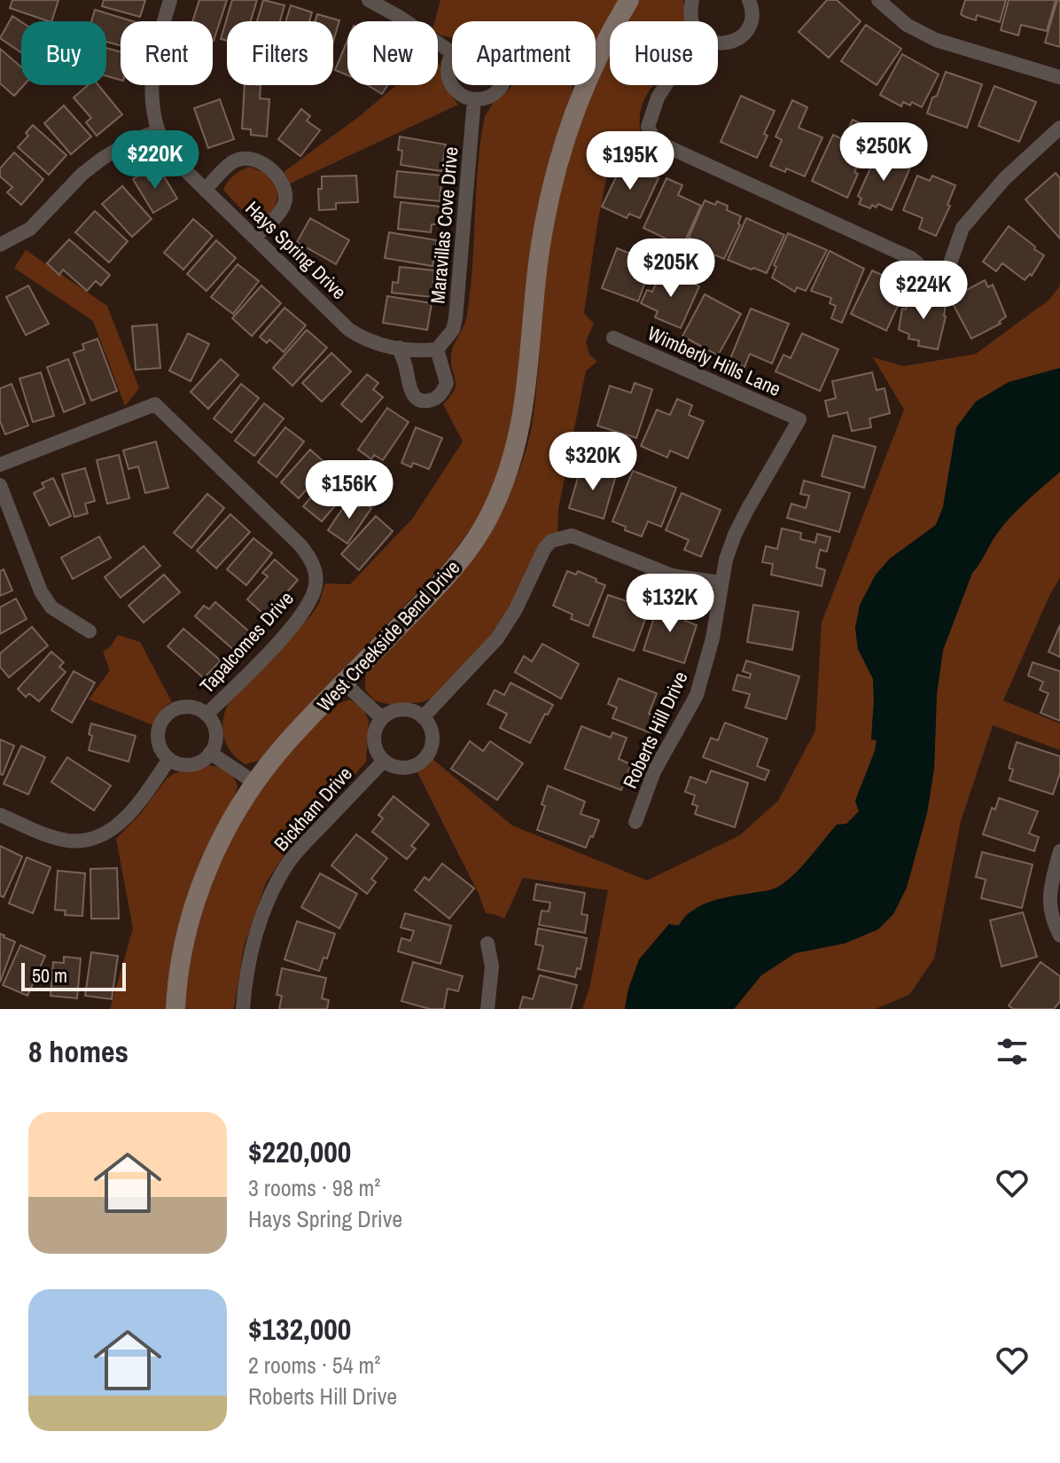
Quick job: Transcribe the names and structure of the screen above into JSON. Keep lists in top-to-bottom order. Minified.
{"streets":{"street":["Maravillas Cove Drive","Hays Spring Drive","Wimberly Hills Lane","West Creekside Bend Drive","Tapalcomes Drive","Roberts Hill Drive","Bickham Drive"]},"crossings":[["Maravillas Cove Drive","Hays Spring Drive"],["Wimberly Hills Lane","Roberts Hill Drive"]],"scale_bar":"50 m","page":{"chip":["Buy","Rent","Filters","New","Apartment","House"],"price":["$250K","$220K","$195K","$205K","$224K","$320K","$156K","$132K"],"scale":"50 m","heading":"8 homes","list":[{"name":"$220,000","note":"3 rooms · 98 m² · Hays Spring Drive"},{"name":"$132,000","note":"2 rooms · 54 m² · Roberts Hill Drive"}]}}
